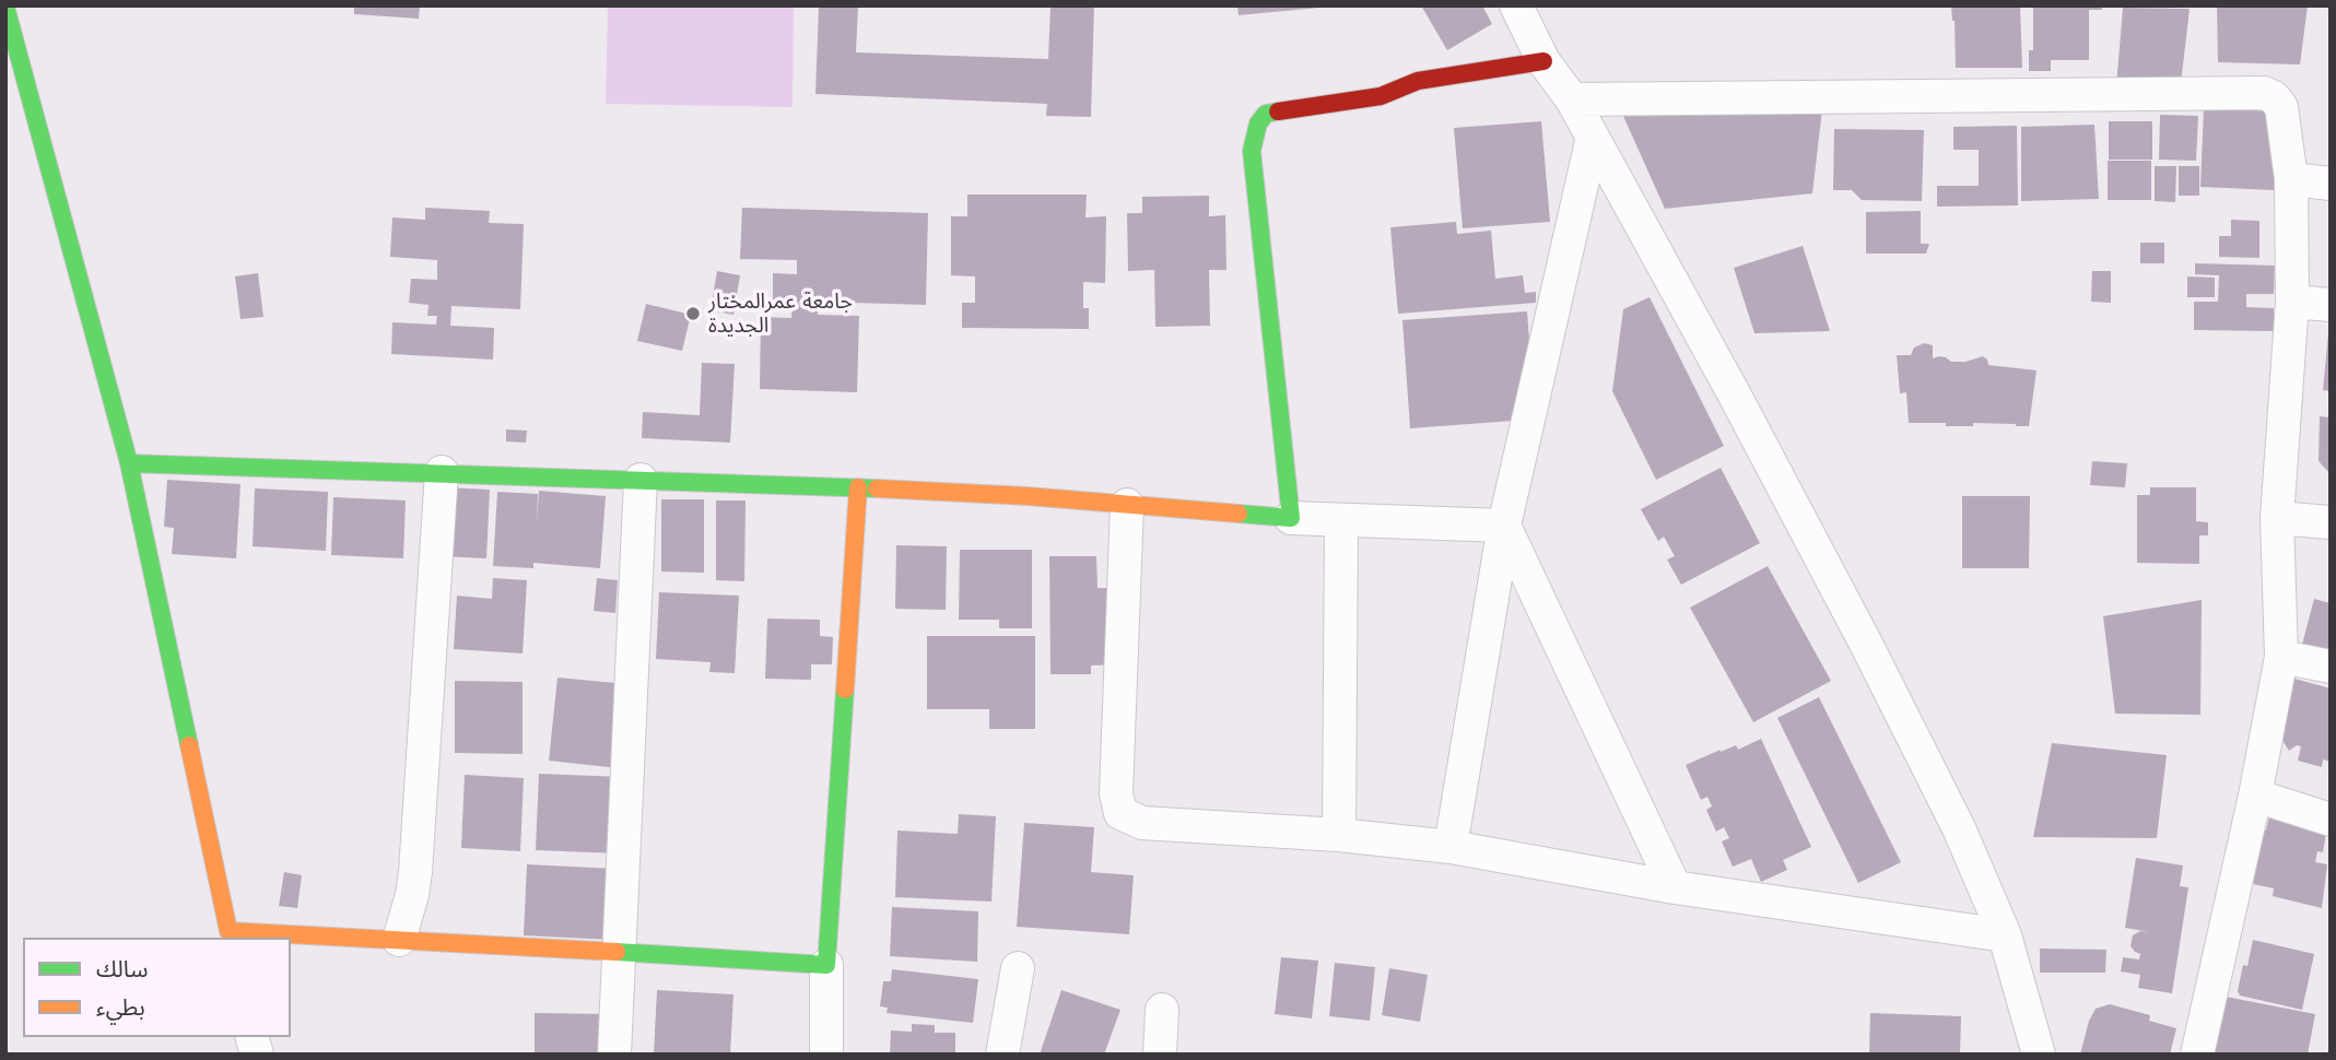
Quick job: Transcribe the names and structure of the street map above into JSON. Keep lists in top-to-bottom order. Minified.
{"places":["جامعة عمرالمختار الجديدة"],"legend":["سالك","بطيء"]}
